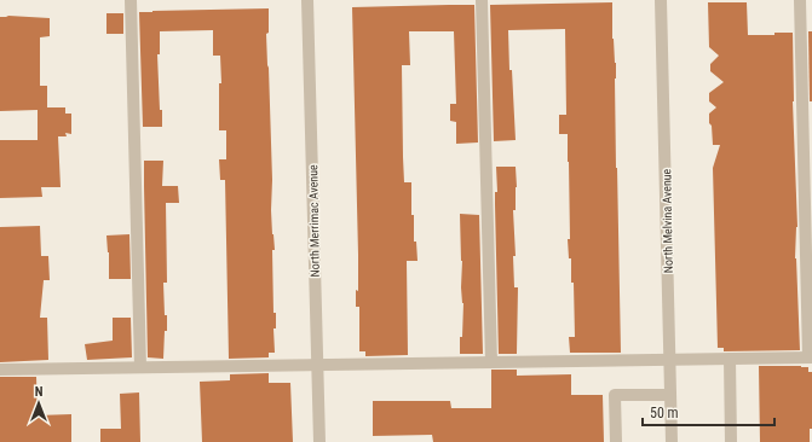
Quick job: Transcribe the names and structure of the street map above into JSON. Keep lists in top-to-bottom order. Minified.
{"streets":{"street":["North Merrimac Avenue","North Melvina Avenue"]},"scale_bar":"50 m","north":"top"}
